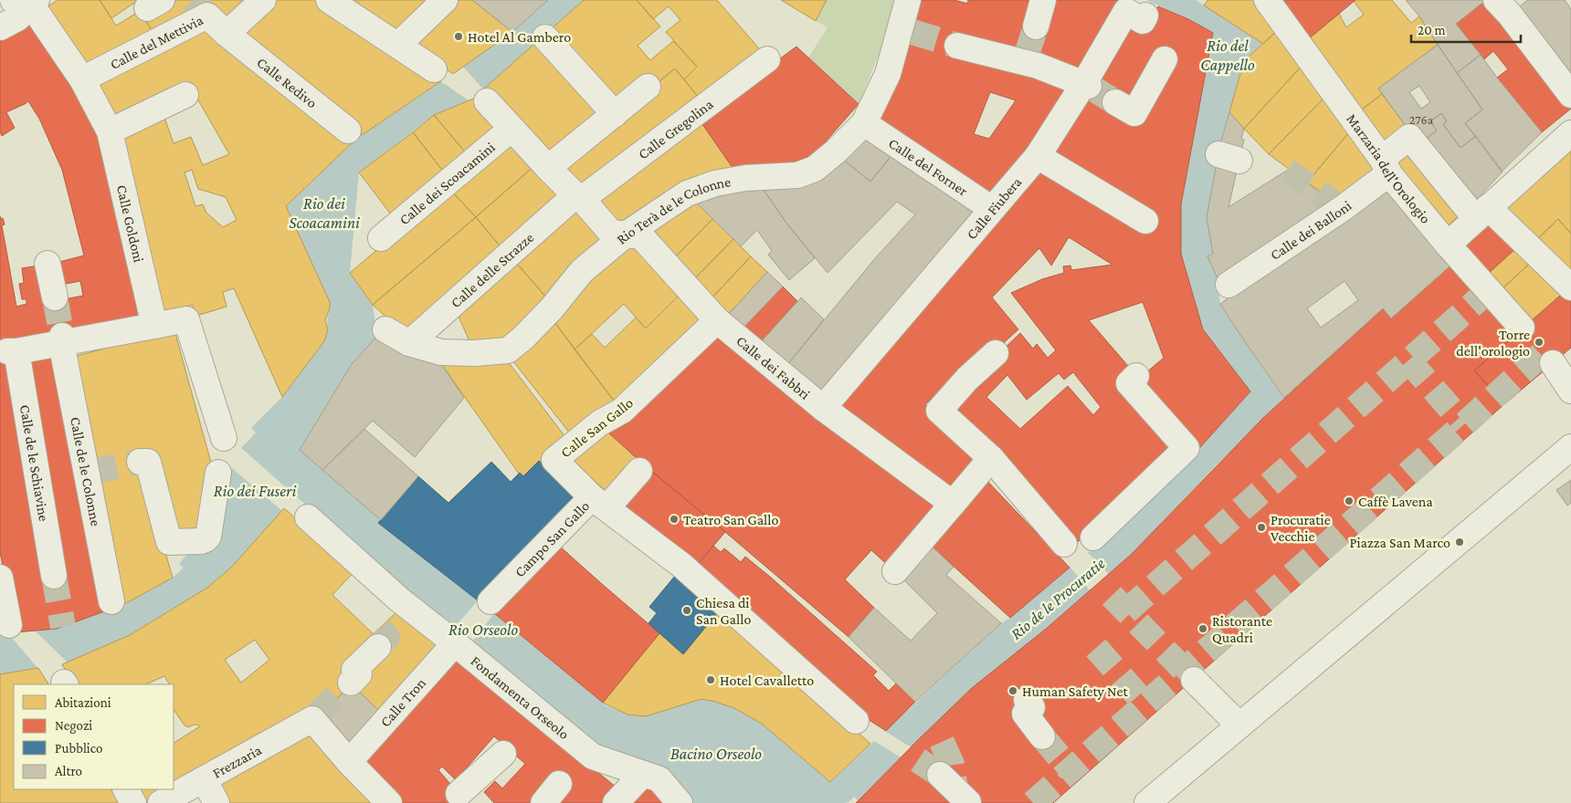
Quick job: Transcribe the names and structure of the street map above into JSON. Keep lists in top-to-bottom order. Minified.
{"streets":{"street":["Calle del Mettivia","Calle Redivo","Calle Gregolina","Calle del Forner","Marzaria dell'Orologio","Calle dei Scoacamini","Calle Fiubera","Rio Terà de le Colonne","Calle Goldoni","Calle dei Balloni","Calle delle Strazze","Calle dei Fabbri","Calle San Gallo","Calle de le Schiavine","Calle de le Colonne","Campo San Gallo","Fondamenta Orseolo","Calle Tron","Frezzaria"]},"crossings":[["Calle del Mettivia","Calle Redivo"],["Calle del Mettivia","Calle Goldoni"],["Calle Gregolina","Calle delle Strazze"],["Calle Gregolina","Calle dei Fabbri"],["Calle del Forner","Calle Fiubera"],["Calle del Forner","Rio Terà de le Colonne"],["Marzaria dell'Orologio","Calle dei Balloni"],["Calle dei Scoacamini","Calle dei Fabbri"],["Calle Fiubera","Calle dei Fabbri"],["Rio Terà de le Colonne","Calle delle Strazze"],["Rio Terà de le Colonne","Calle dei Fabbri"],["Calle delle Strazze","Calle dei Fabbri"],["Calle dei Fabbri","Calle San Gallo"],["Calle San Gallo","Campo San Gallo"],["Calle de le Schiavine","Calle de le Colonne"],["Fondamenta Orseolo","Calle Tron"],["Calle Tron","Frezzaria"]],"water":["Rio del Cappello","Rio dei Scoacamini","Rio dei Fuseri","Rio de le Procuratie","Rio Orseolo","Bacino Orseolo"],"places":["Hotel Al Gambero","Torre dell'orologio","Caffè Lavena","Teatro San Gallo","Procuratie Vecchie","Piazza San Marco","Chiesa di San Gallo","Ristorante Quadri","Hotel Cavalletto","Human Safety Net"],"house_numbers":["276a"],"legend":["Abitazioni","Negozi","Pubblico","Altro"],"scale_bar":"20 m"}
